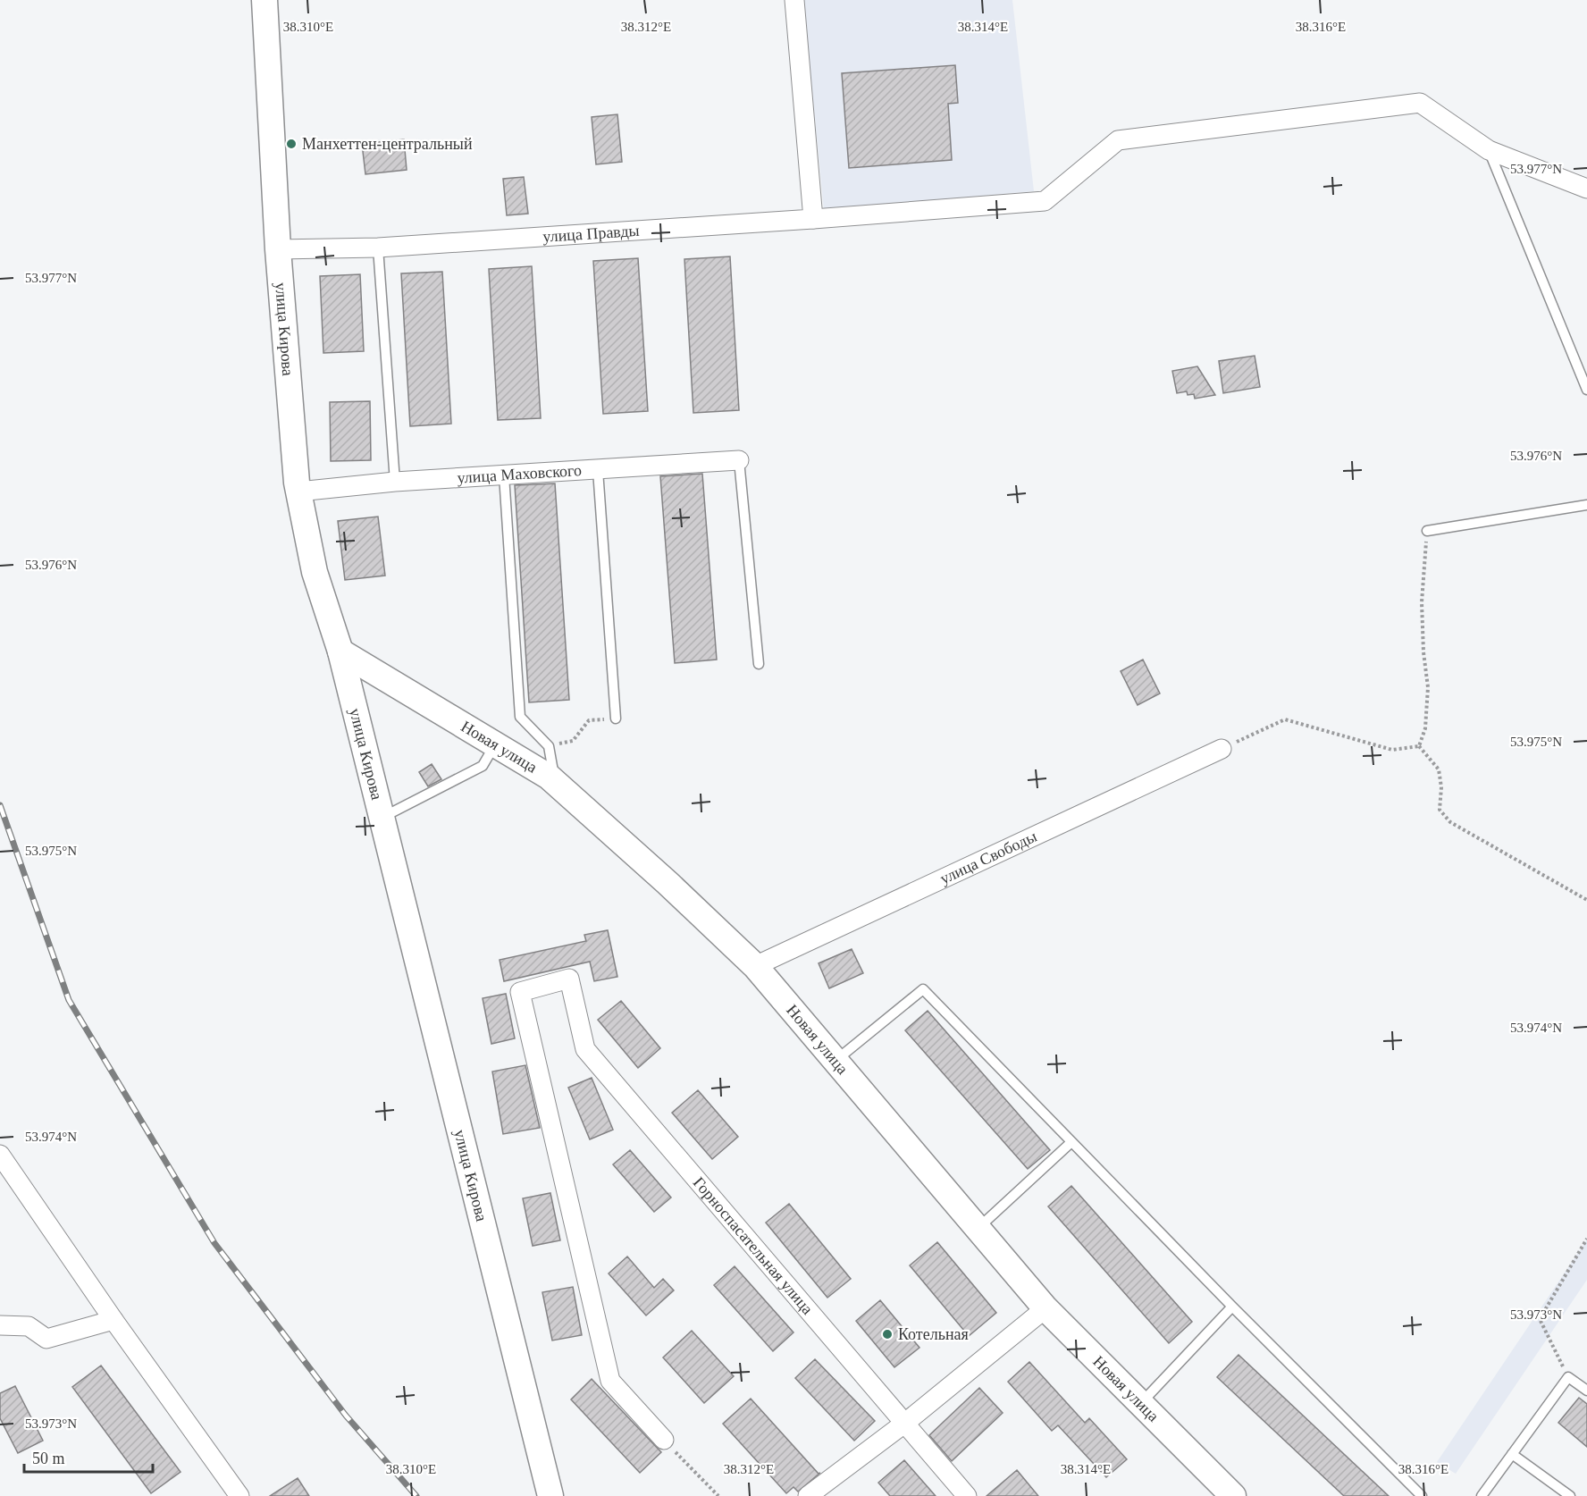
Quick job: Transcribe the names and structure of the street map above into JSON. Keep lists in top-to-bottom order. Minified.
{"streets":{"main road":["улица Кирова","Новая улица"],"street":["улица Правды","улица Маховского","улица Свободы","Горноспасательная улица"]},"crossings":[["улица Правды","улица Кирова"],["улица Кирова","улица Маховского"],["улица Кирова","Новая улица"],["Новая улица","улица Свободы"]],"places":["Манхеттен-центральный","Котельная"],"scale_bar":"50 m","coordinates":["38.310°E","38.312°E","38.314°E","38.316°E","53.977°N","53.976°N","53.975°N","53.974°N","53.973°N"]}
